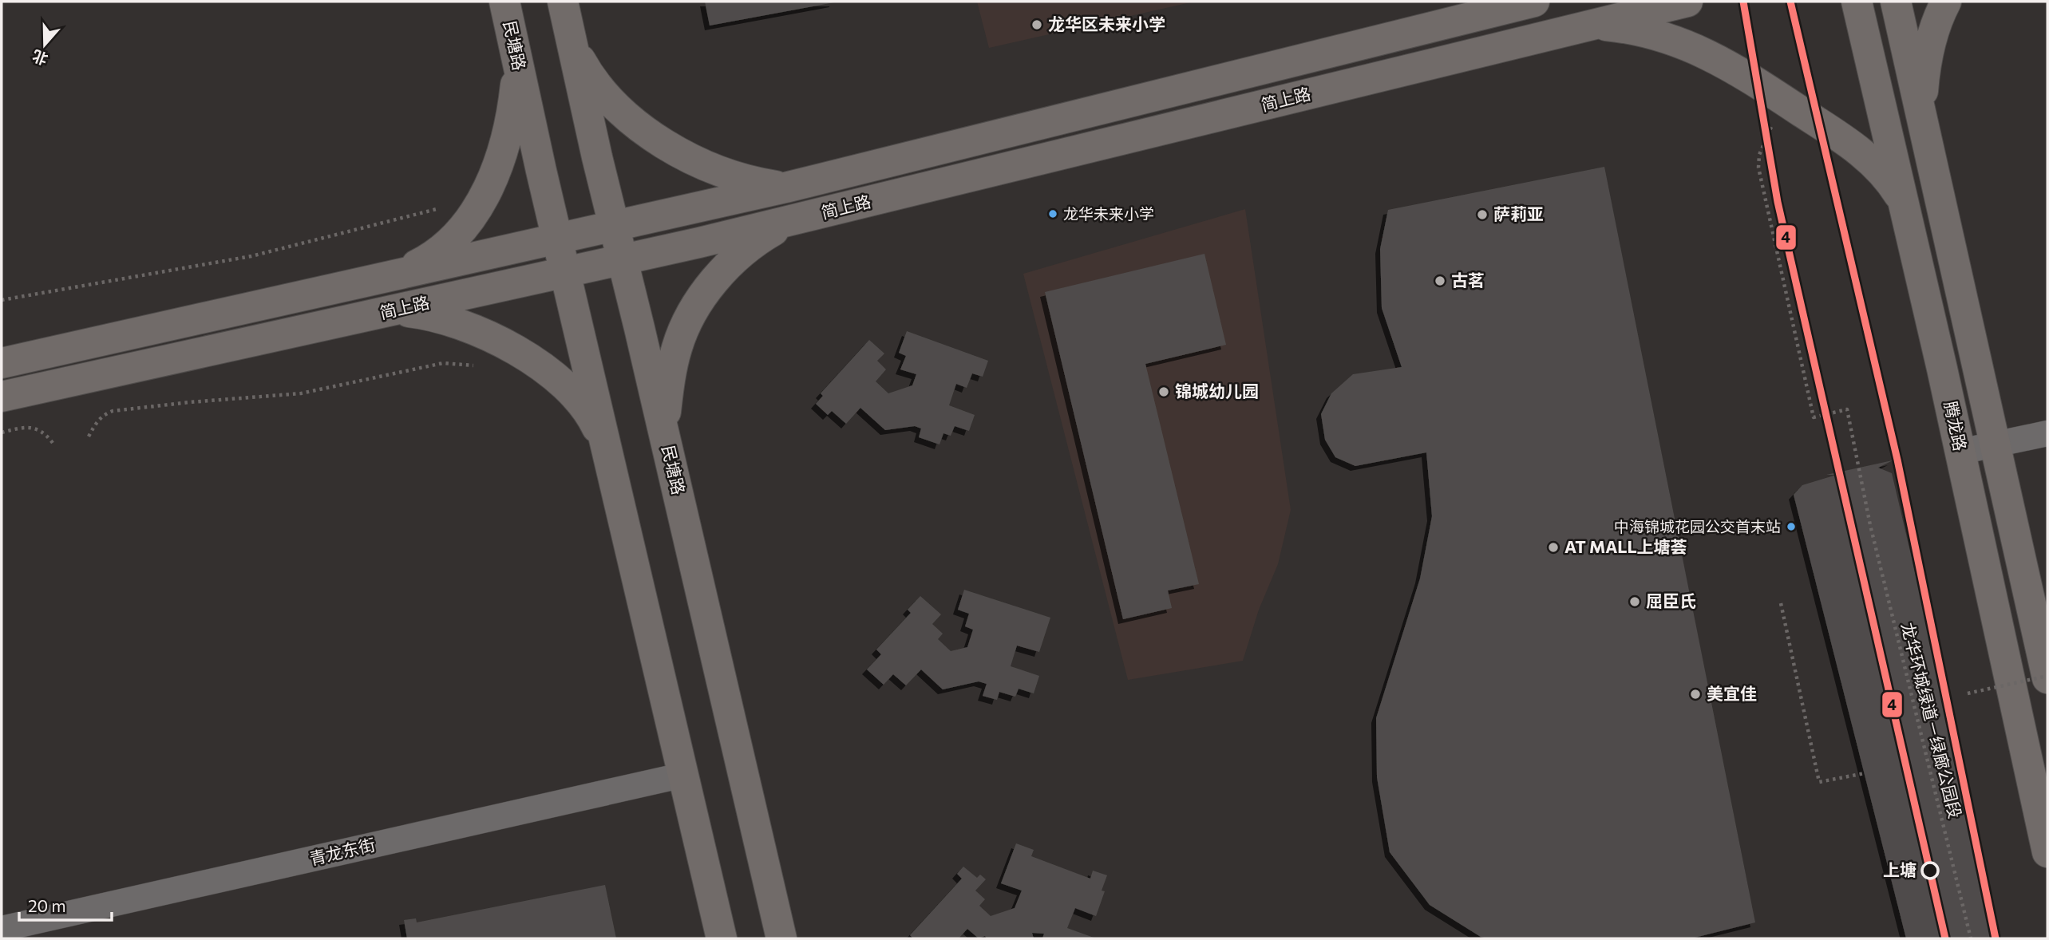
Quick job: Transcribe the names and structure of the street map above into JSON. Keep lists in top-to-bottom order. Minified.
{"streets":{"main road":["民塘路","简上路","腾龙路"],"street":["青龙东街"],"path":["龙华环城绿道－绿廊公园段"]},"crossings":[["民塘路","简上路"],["民塘路","青龙东街"]],"places":["龙华区未来小学","龙华未来小学","萨莉亚","古茗","锦城幼儿园","中海锦城花园公交首末站","AT MALL上塘荟","屈臣氏","美宜佳","上塘"],"lines":["transit line 4"],"scale_bar":"20 m","north":"bottom"}
